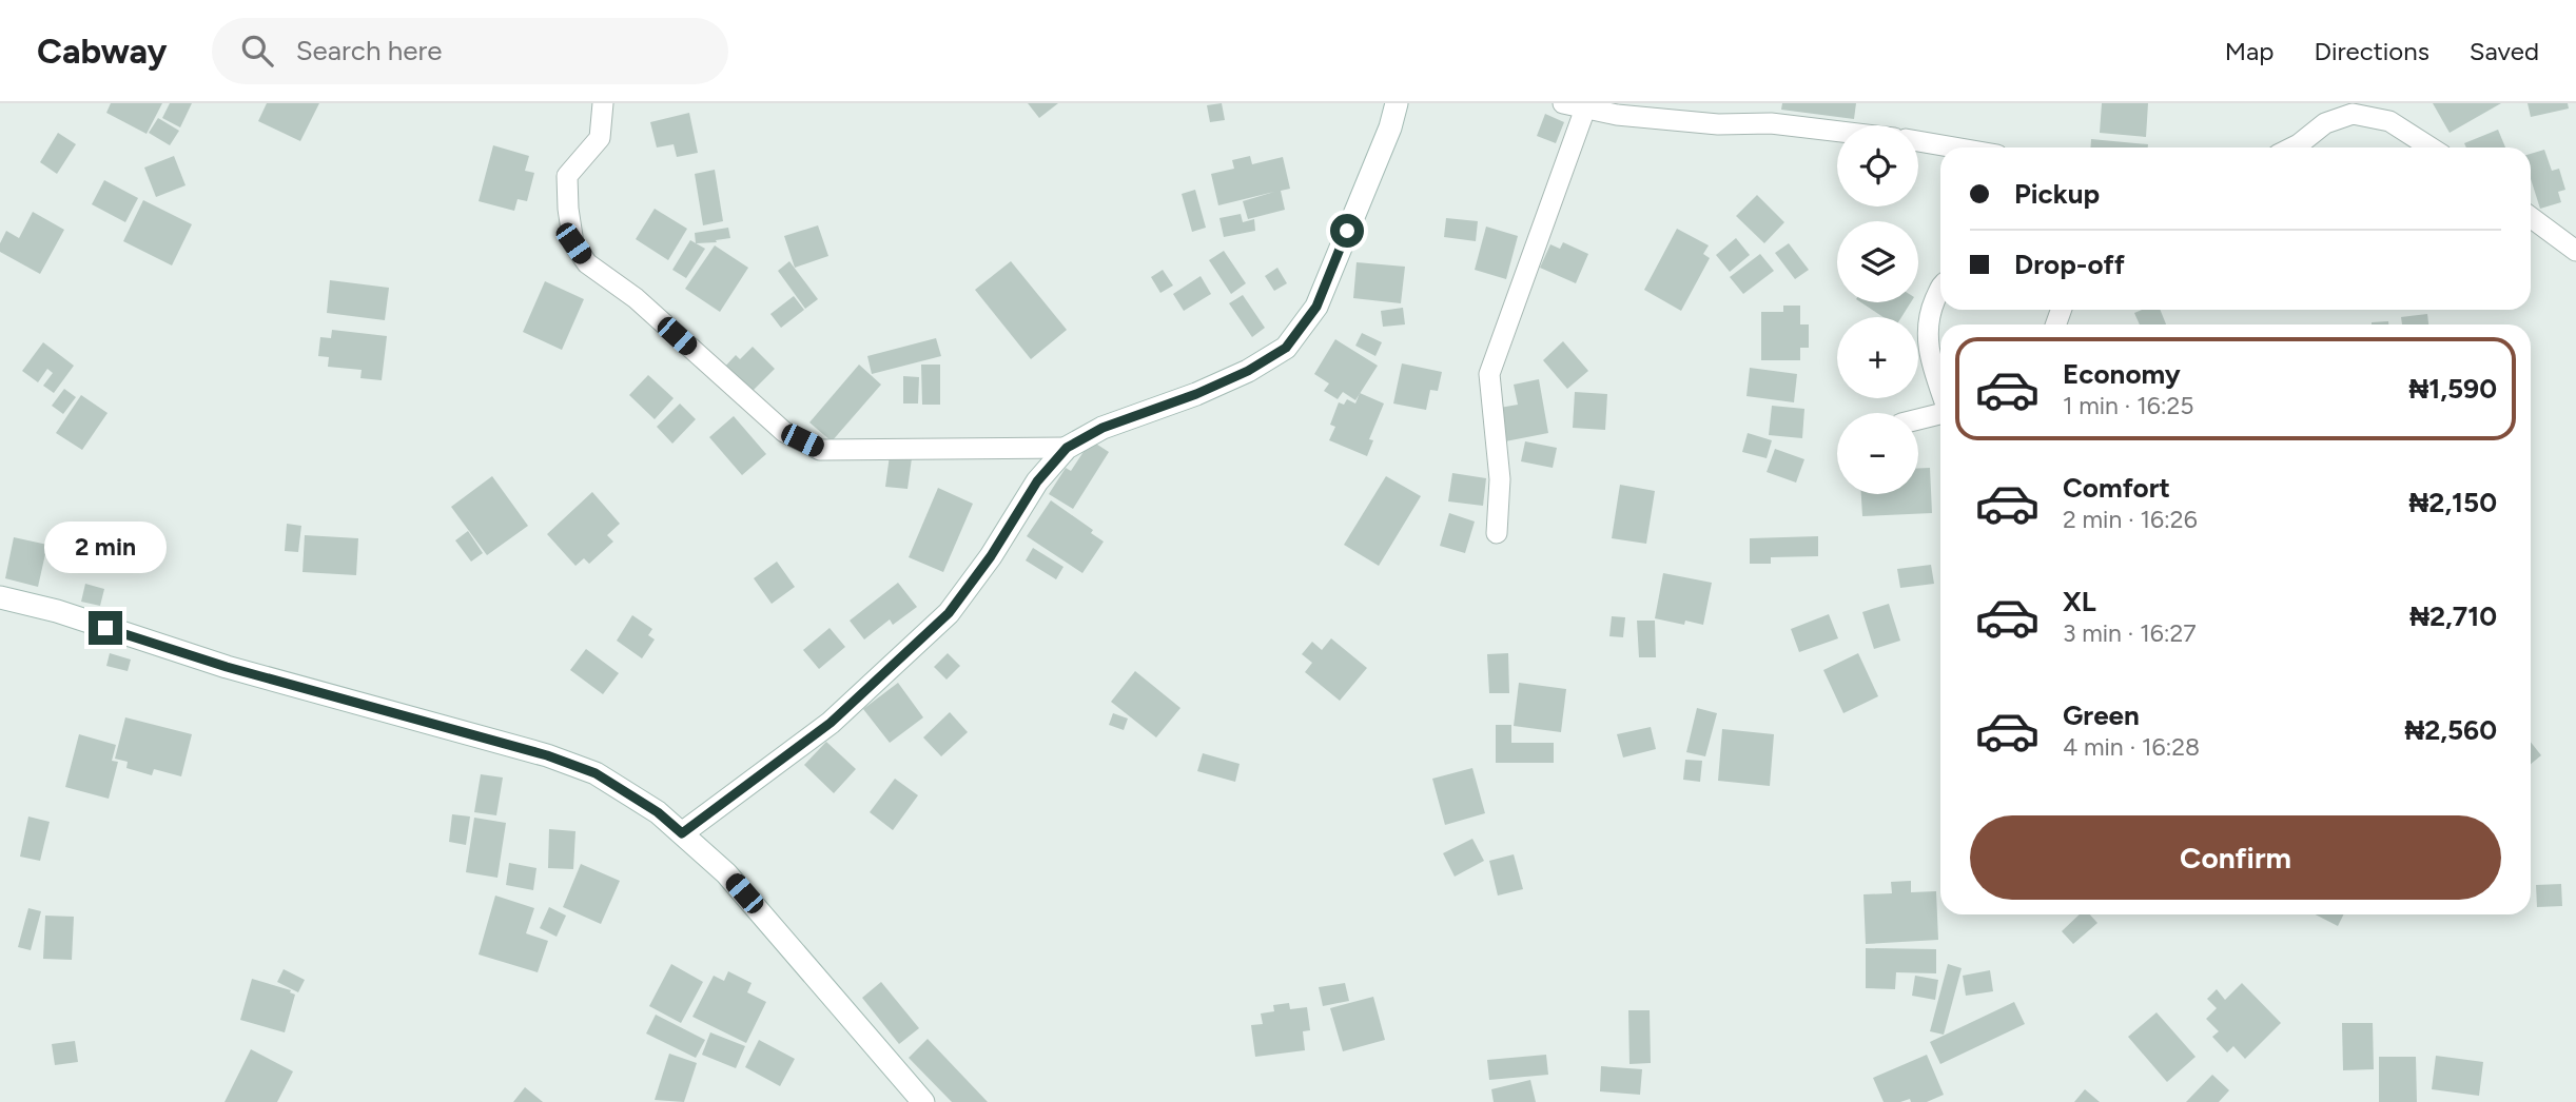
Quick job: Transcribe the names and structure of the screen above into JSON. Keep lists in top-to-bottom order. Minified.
{"page":{"header":"Cabway","search":"Search here","nav":["Map","Directions","Saved"],"map_buttons":["+","−"],"banner":["Pickup","Drop-off"],"list":[{"name":"Economy","note":"1 min · 16:25","value":"₦1,590"},{"name":"Comfort","note":"2 min · 16:26","value":"₦2,150"},{"name":"XL","note":"3 min · 16:27","value":"₦2,710"},{"name":"Green","note":"4 min · 16:28","value":"₦2,560"}],"bubble":"2 min","buttons":"Confirm"}}
